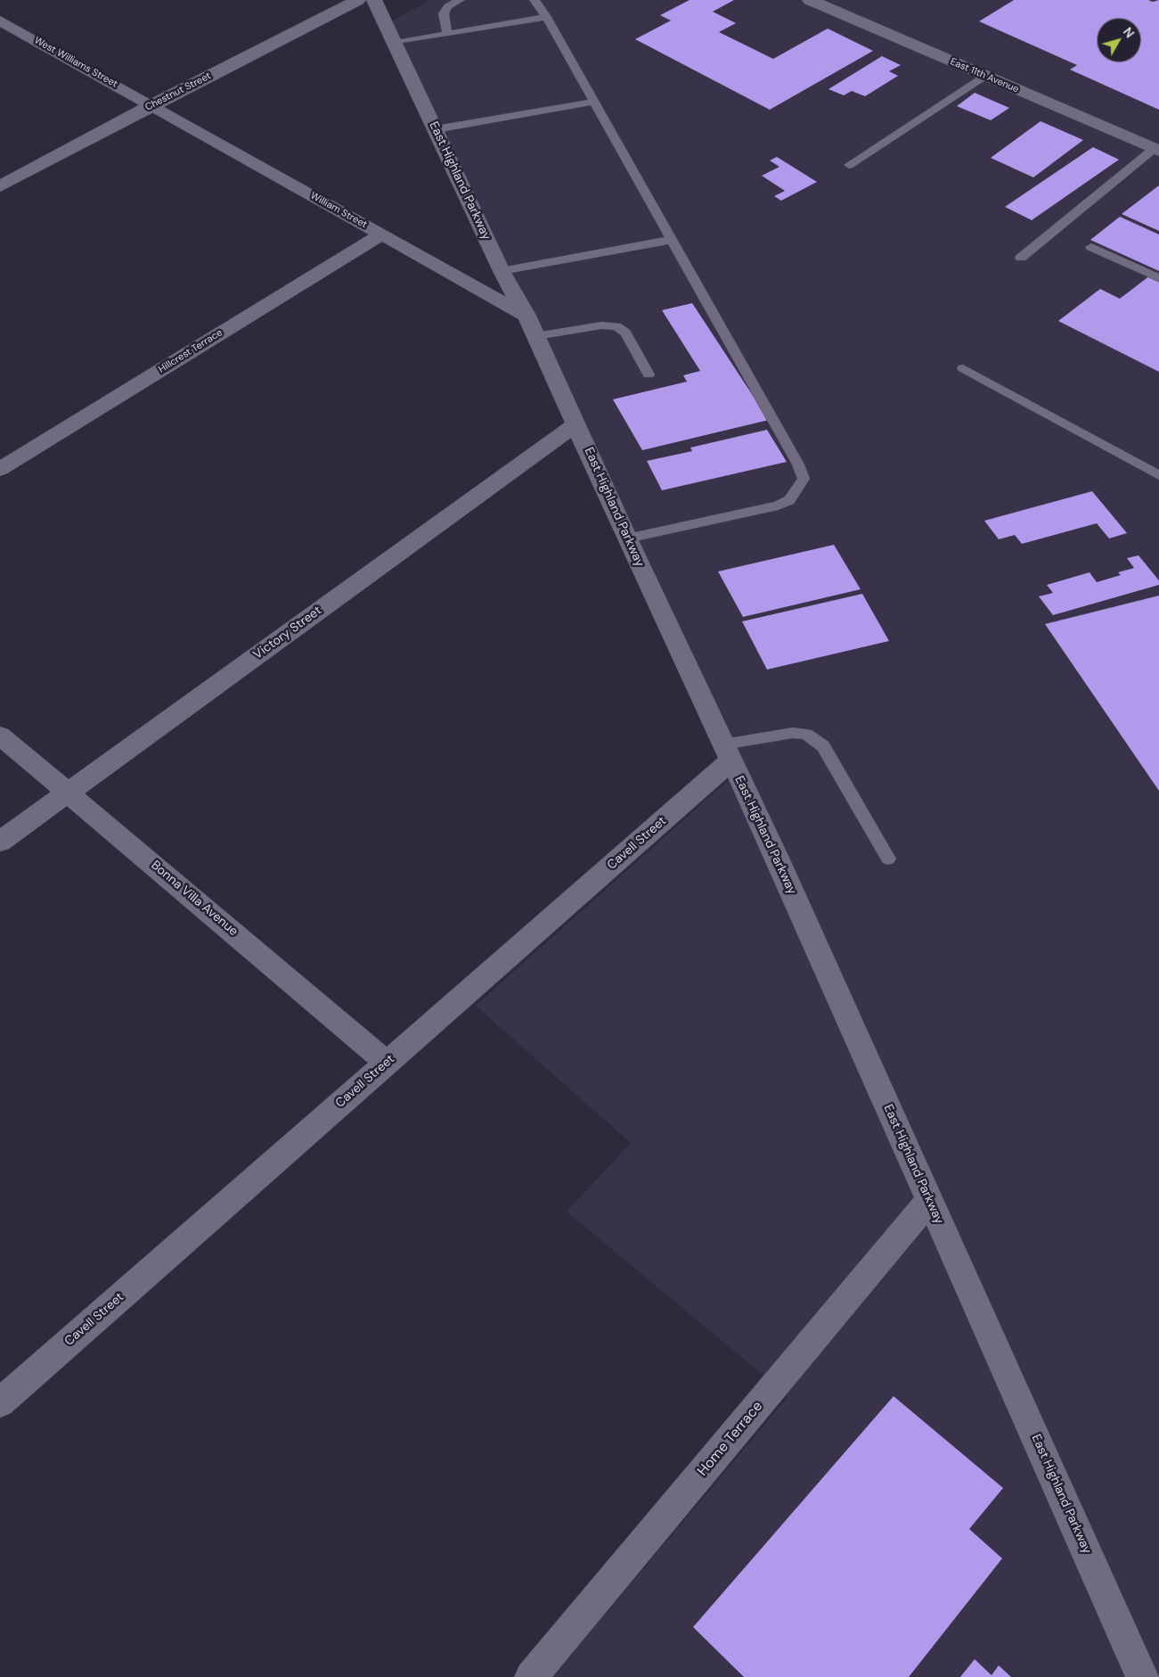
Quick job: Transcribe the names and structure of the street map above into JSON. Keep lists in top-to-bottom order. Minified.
{"streets":{"street":["West Williams Street","East 11th Avenue","Chestnut Street","East Highland Parkway","William Street","Hillcrest Terrace","Victory Street","Cavell Street","Bonna Villa Avenue","Home Terrace"]},"crossings":[["West Williams Street","Chestnut Street"],["West Williams Street","William Street"],["Chestnut Street","William Street"],["East Highland Parkway","William Street"],["East Highland Parkway","Victory Street"],["East Highland Parkway","Cavell Street"],["East Highland Parkway","Home Terrace"],["William Street","Hillcrest Terrace"],["Victory Street","Bonna Villa Avenue"],["Cavell Street","Bonna Villa Avenue"]],"north":"top right"}
